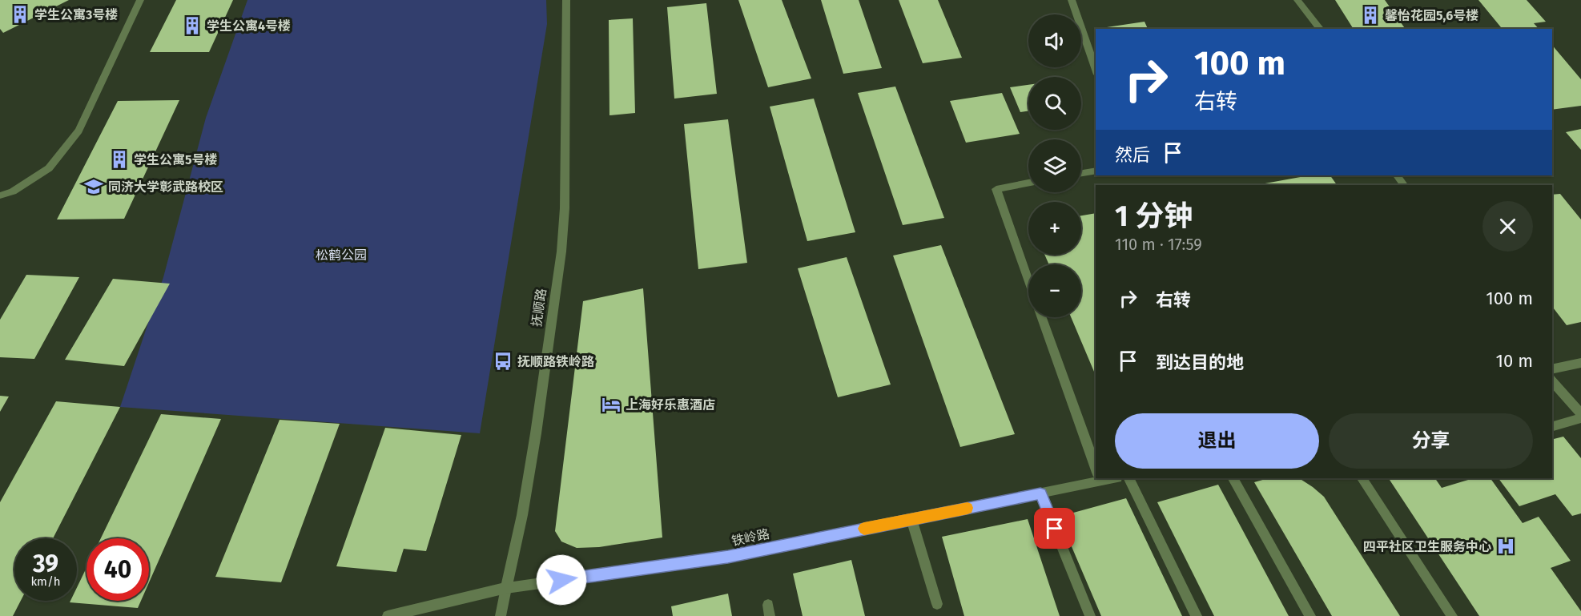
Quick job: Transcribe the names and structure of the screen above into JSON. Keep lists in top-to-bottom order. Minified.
{"streets":{"street":["抚顺路","铁岭路"]},"crossings":[["抚顺路","铁岭路"]],"parks":["松鹤公园"],"places":{"building":["学生公寓3号楼","馨怡花园5,6号楼","学生公寓4号楼","学生公寓5号楼"],"school or university":["同济大学彰武路校区"],"bus stop":["抚顺路铁岭路"],"hotel":["上海好乐惠酒店"],"hospital":["四平社区卫生服务中心"]},"page":{"map_buttons":["+","−"],"turn":["100 m","右转"],"then":"然后","heading":["1 分钟","110 m · 17:59"],"list":[{"name":"右转","value":"100 m"},{"name":"到达目的地","value":"10 m"}],"buttons":["退出","分享"],"speed":"39 km/h","limit":"40"}}
